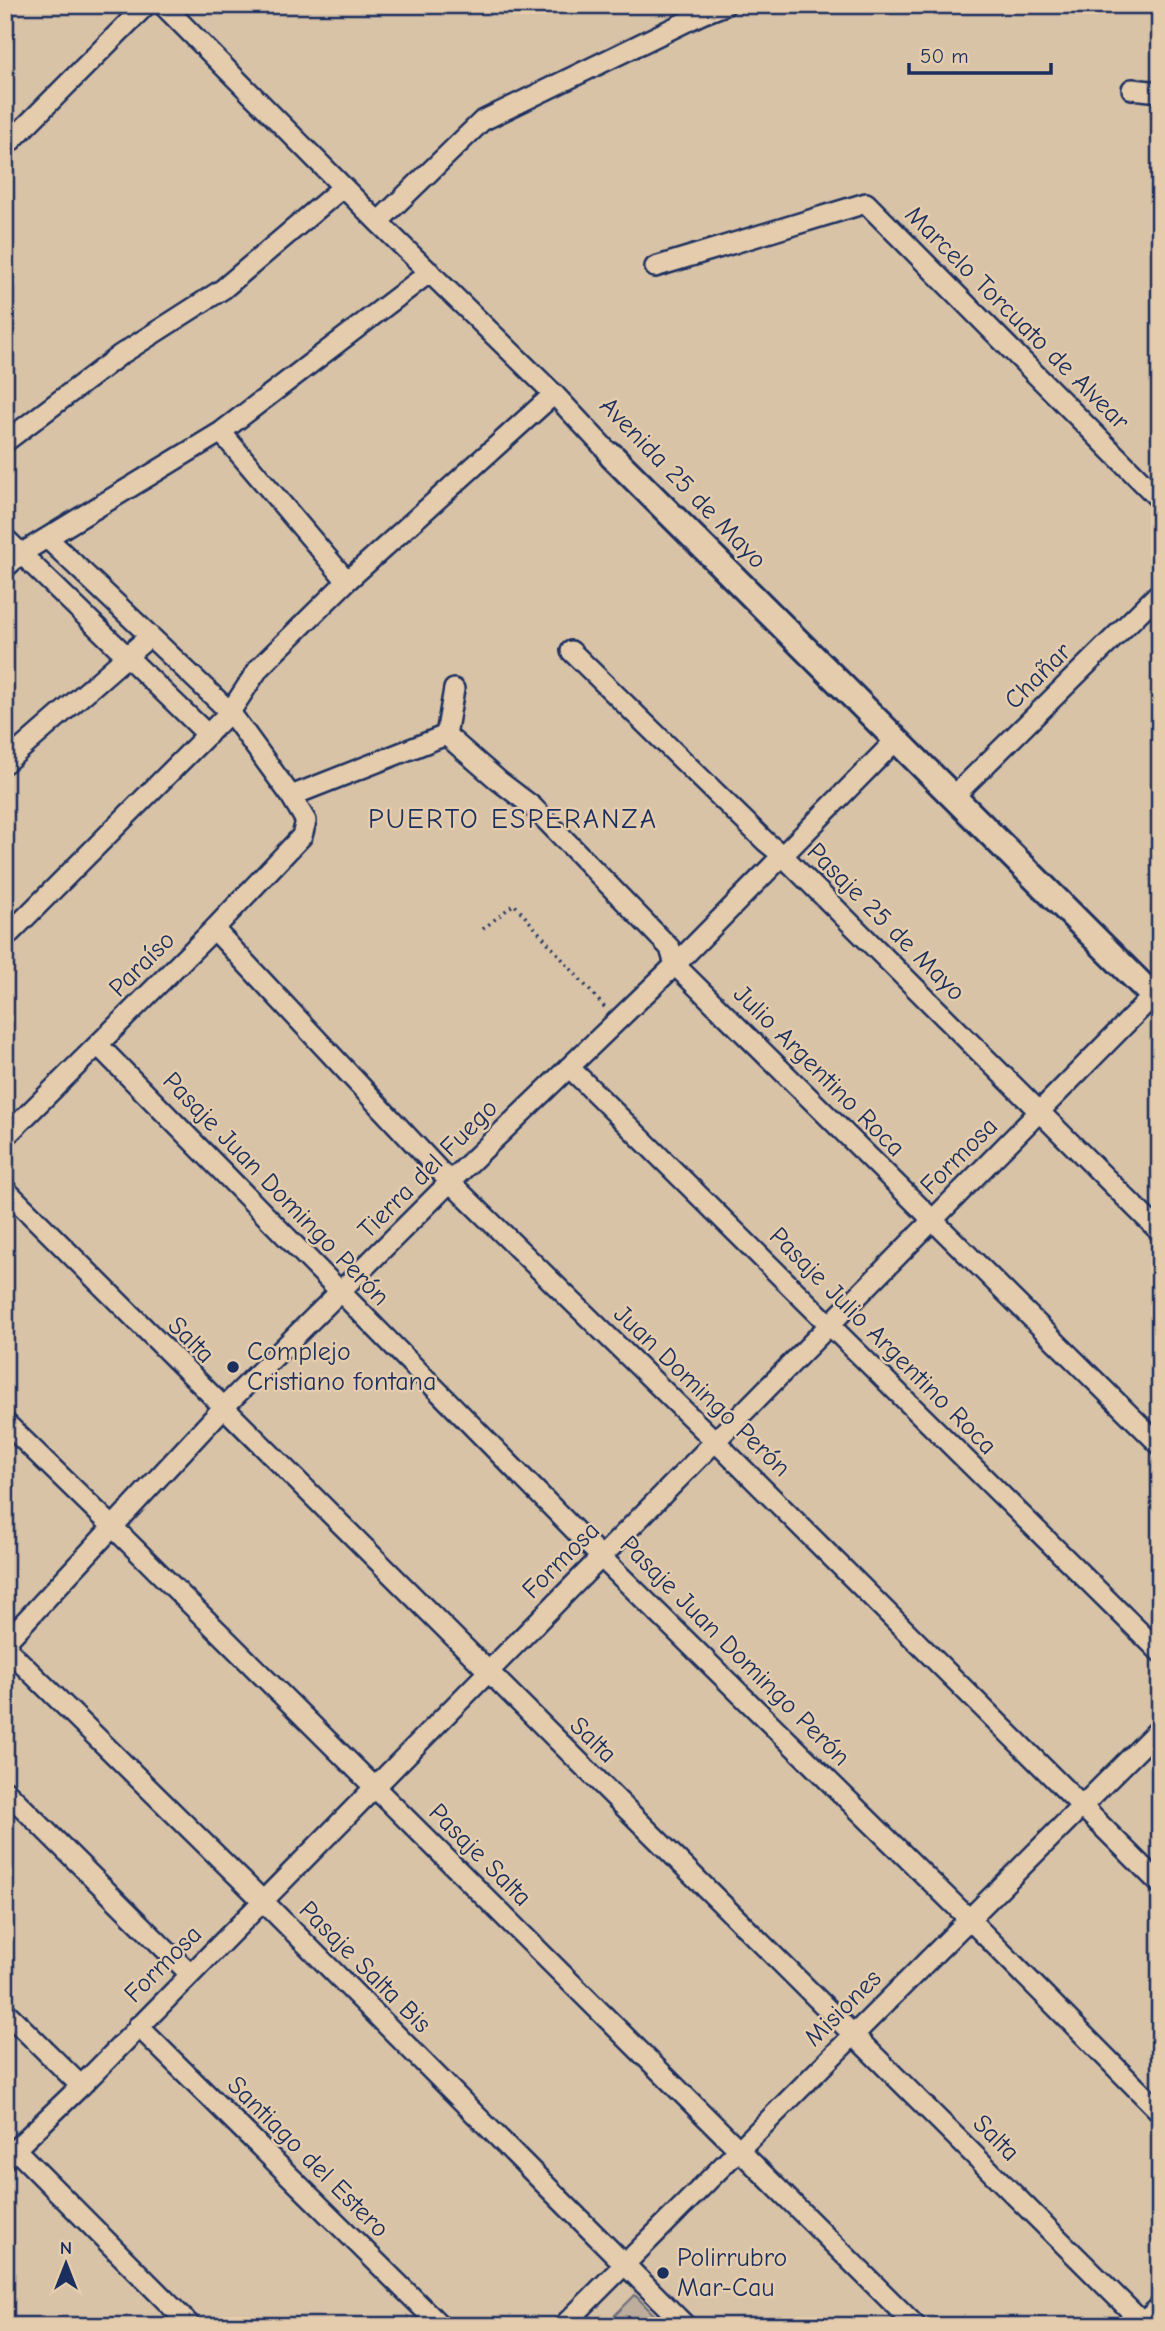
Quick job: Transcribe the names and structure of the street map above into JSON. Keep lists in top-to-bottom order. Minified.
{"streets":{"main road":["Avenida 25 de Mayo"],"street":["Marcelo Torcuato de Alvear","Chañar","Pasaje 25 de Mayo","Paraíso","Julio Argentino Roca","Formosa","Tierra del Fuego","Pasaje Juan Domingo Perón","Salta","Pasaje Julio Argentino Roca","Juan Domingo Perón","Pasaje Salta","Pasaje Salta Bis","Misiones","Santiago del Estero"]},"crossings":[["Avenida 25 de Mayo","Chañar"],["Avenida 25 de Mayo","Formosa"],["Avenida 25 de Mayo","Tierra del Fuego"],["Pasaje 25 de Mayo","Formosa"],["Pasaje 25 de Mayo","Tierra del Fuego"],["Paraíso","Pasaje Juan Domingo Perón"],["Paraíso","Juan Domingo Perón"],["Julio Argentino Roca","Formosa"],["Julio Argentino Roca","Tierra del Fuego"],["Formosa","Pasaje Juan Domingo Perón"],["Formosa","Salta"],["Formosa","Pasaje Julio Argentino Roca"],["Formosa","Juan Domingo Perón"],["Formosa","Pasaje Salta"],["Formosa","Pasaje Salta Bis"],["Formosa","Santiago del Estero"],["Tierra del Fuego","Pasaje Juan Domingo Perón"],["Tierra del Fuego","Salta"],["Tierra del Fuego","Pasaje Julio Argentino Roca"],["Tierra del Fuego","Juan Domingo Perón"],["Tierra del Fuego","Pasaje Salta"],["Tierra del Fuego","Pasaje Salta Bis"],["Pasaje Juan Domingo Perón","Misiones"],["Salta","Misiones"],["Juan Domingo Perón","Misiones"],["Pasaje Salta","Misiones"],["Pasaje Salta Bis","Misiones"]],"districts":["PUERTO ESPERANZA"],"places":["Complejo Cristiano fontana","Polirrubro Mar-Cau"],"scale_bar":"50 m","north":"top"}
